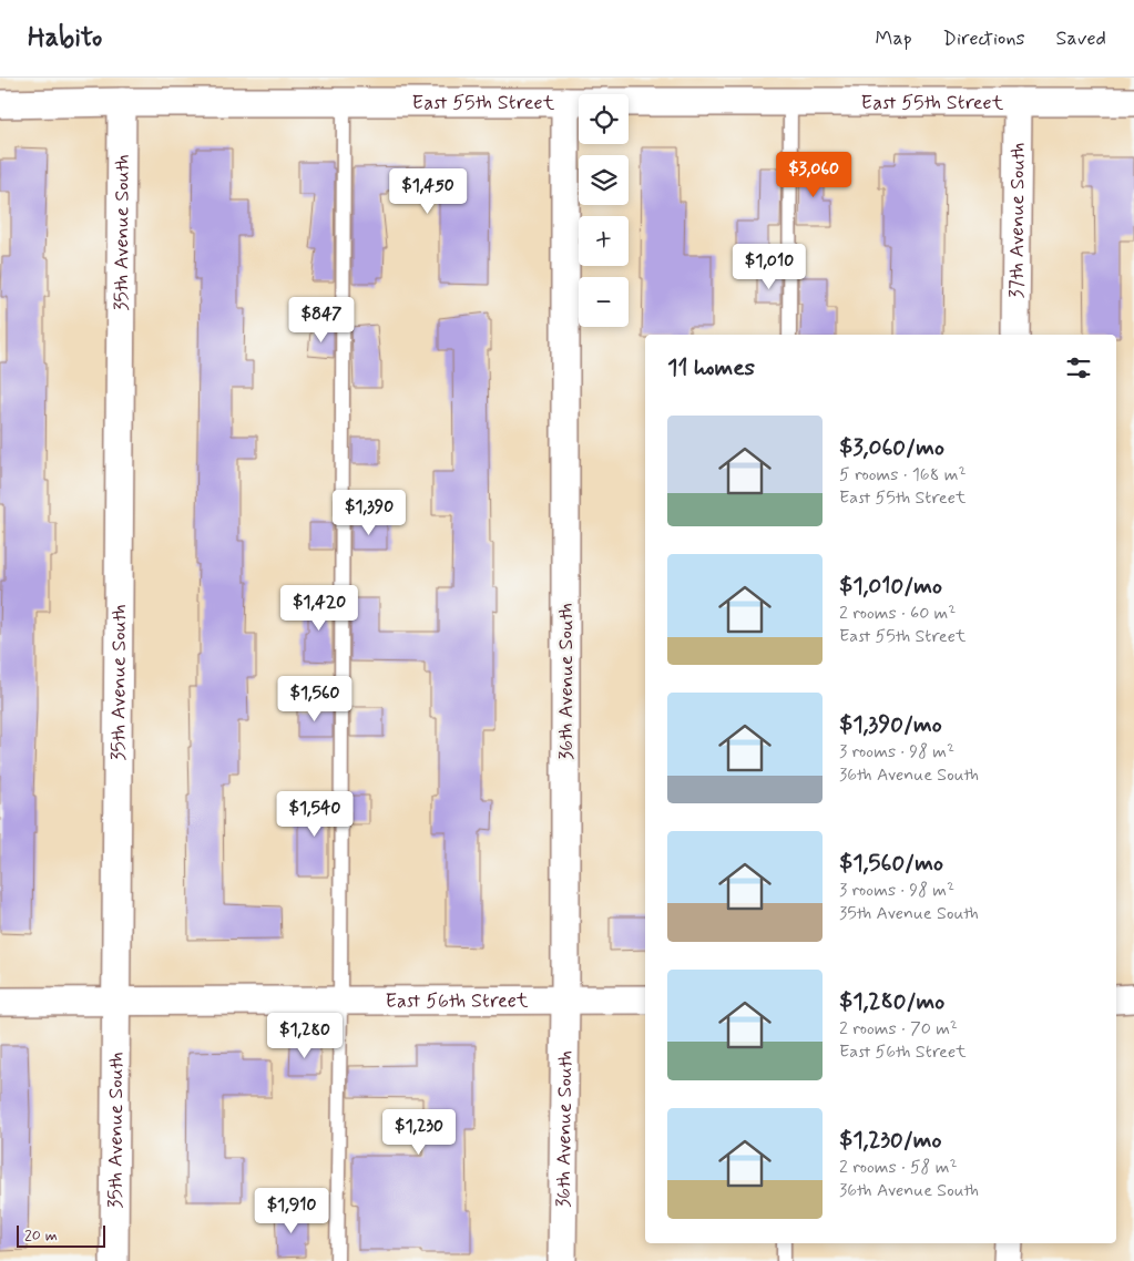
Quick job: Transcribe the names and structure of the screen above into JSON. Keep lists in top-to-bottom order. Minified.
{"streets":{"street":["East 55th Street","37th Avenue South","35th Avenue South","36th Avenue South","East 56th Street"]},"crossings":[["East 55th Street","37th Avenue South"],["East 55th Street","35th Avenue South"],["East 55th Street","36th Avenue South"],["35th Avenue South","East 56th Street"],["36th Avenue South","East 56th Street"]],"scale_bar":"20 m","page":{"header":"Habito","nav":["Map","Directions","Saved"],"map_buttons":["+","−"],"price":["$3,060","$1,450","$1,010","$847","$1,390","$1,420","$1,560","$1,540","$1,280","$1,230","$1,910"],"heading":"11 homes","list":[{"name":"$3,060/mo","note":"5 rooms · 168 m² · East 55th Street"},{"name":"$1,010/mo","note":"2 rooms · 60 m² · East 55th Street"},{"name":"$1,390/mo","note":"3 rooms · 98 m² · 36th Avenue South"},{"name":"$1,560/mo","note":"3 rooms · 98 m² · 35th Avenue South"},{"name":"$1,280/mo","note":"2 rooms · 70 m² · East 56th Street"},{"name":"$1,230/mo","note":"2 rooms · 58 m² · 36th Avenue South"}],"scale":"20 m"}}
